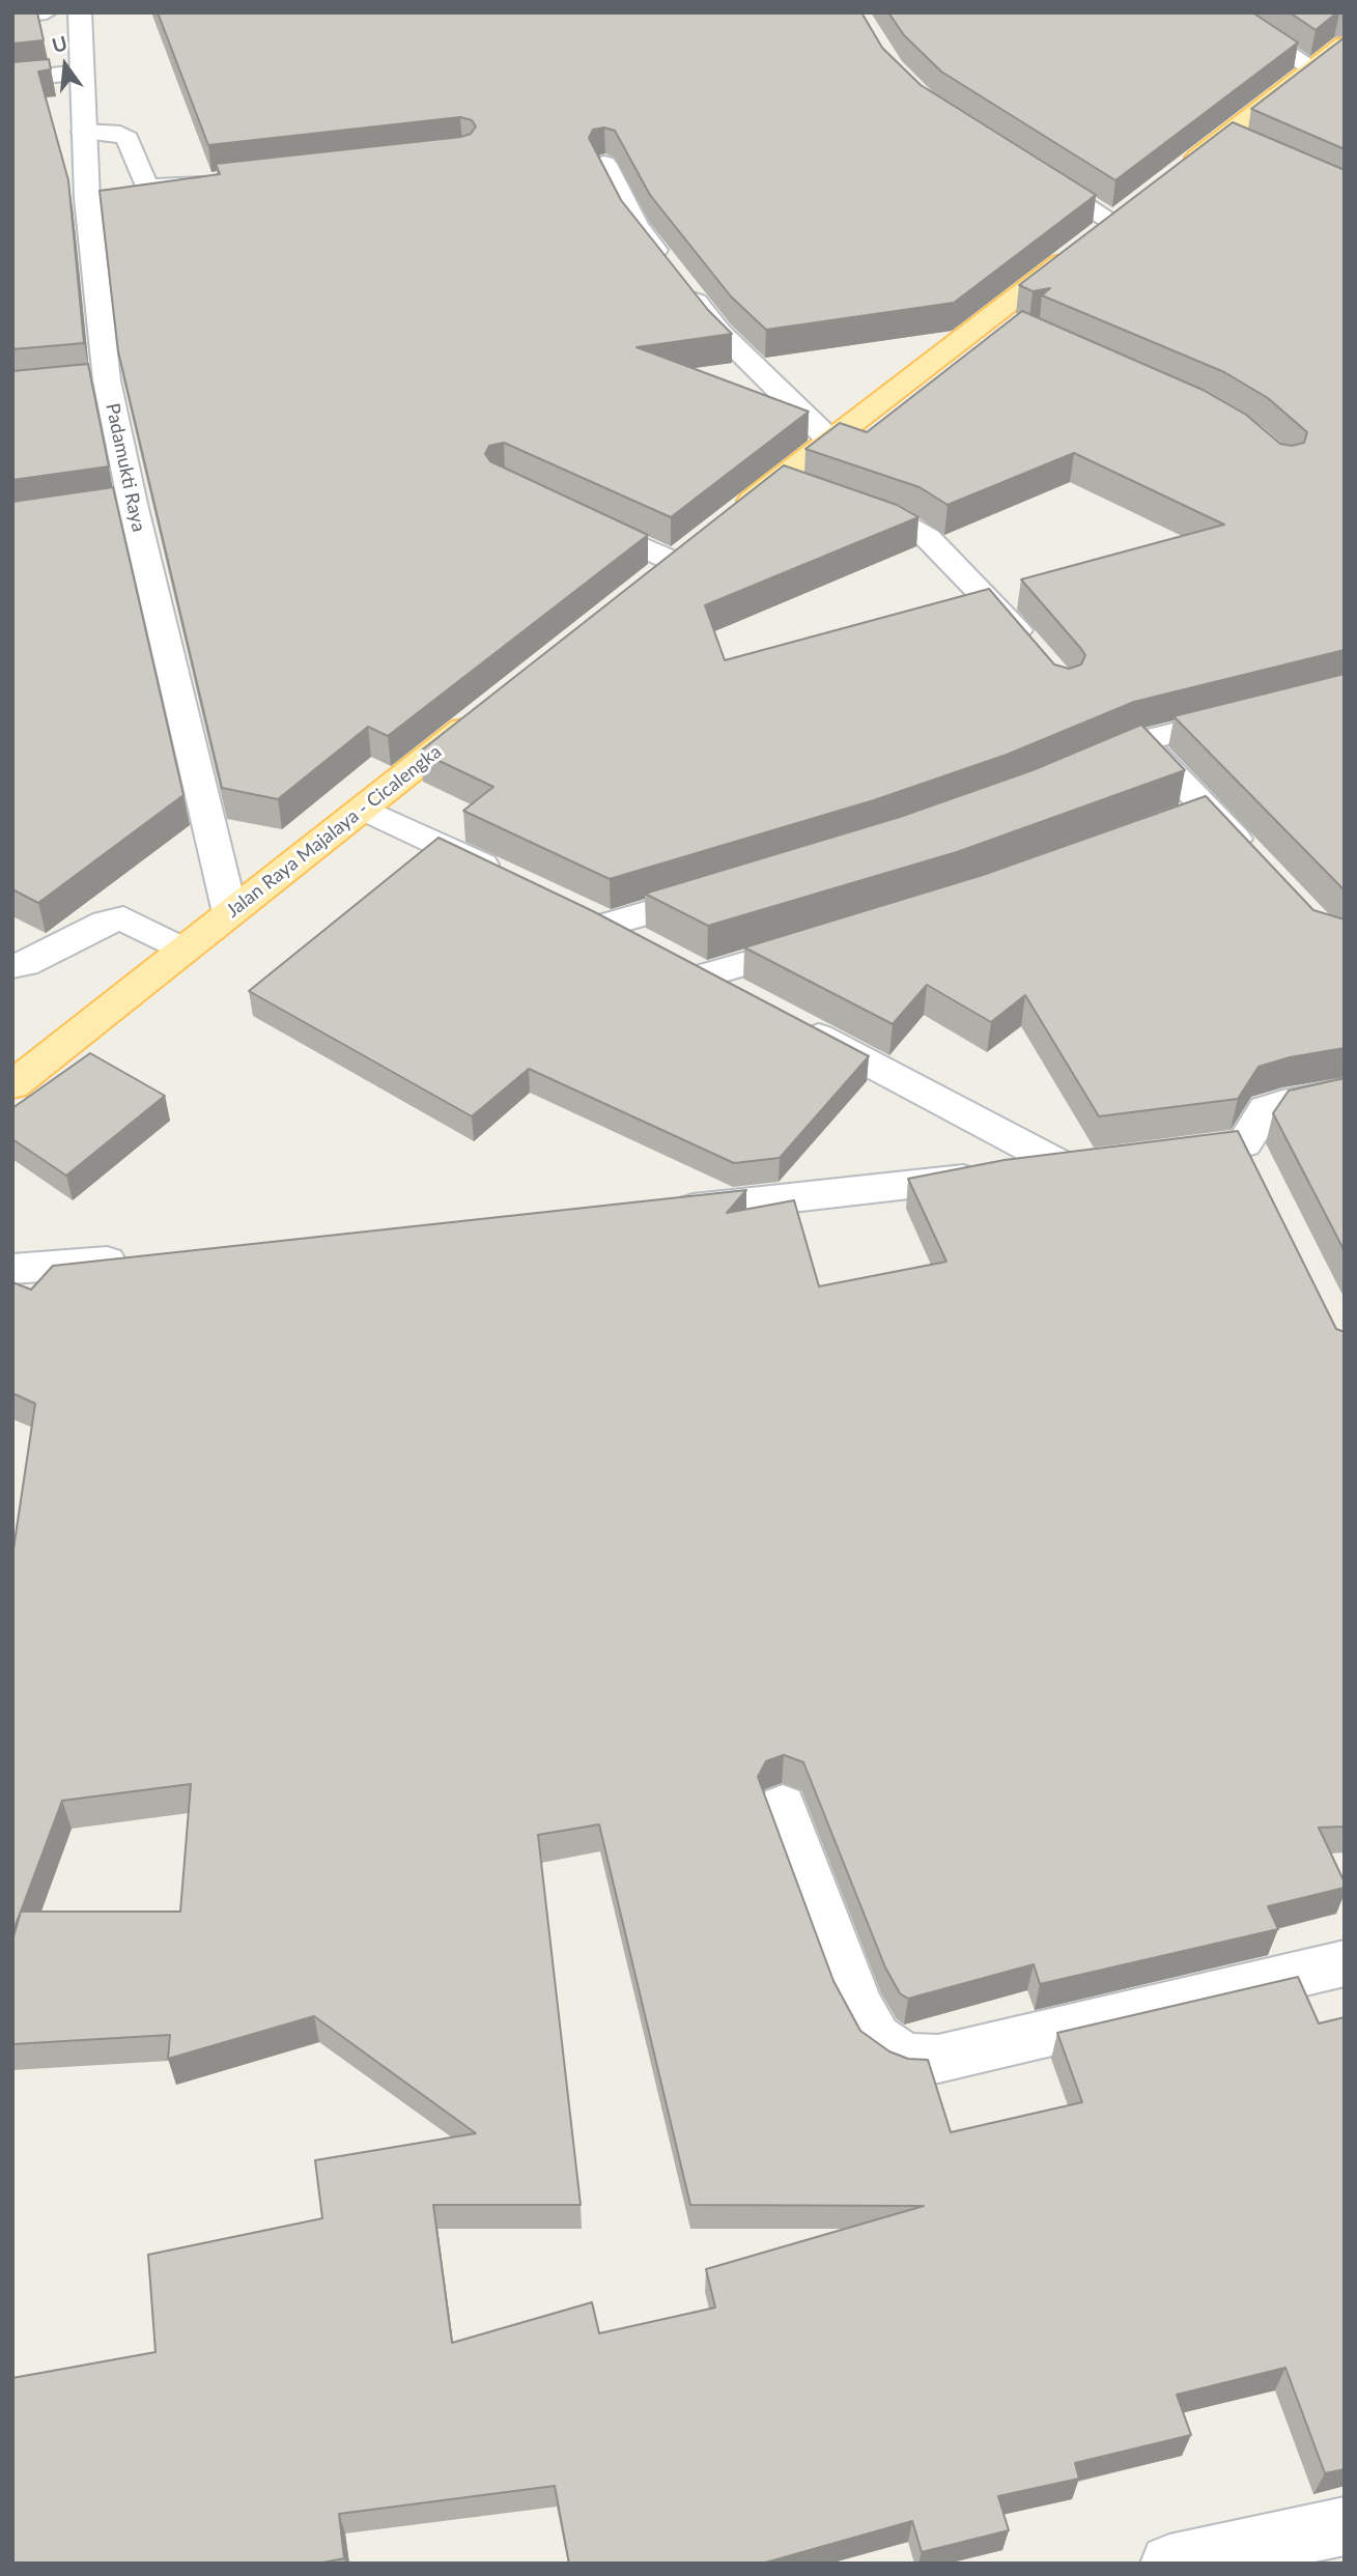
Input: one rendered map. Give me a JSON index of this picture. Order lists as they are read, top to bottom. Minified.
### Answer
{"streets":{"main road":["Jalan Raya Majalaya - Cicalengka"],"street":["Padamukti Raya"]},"crossings":[["Padamukti Raya","Jalan Raya Majalaya - Cicalengka"]],"north":"top"}
